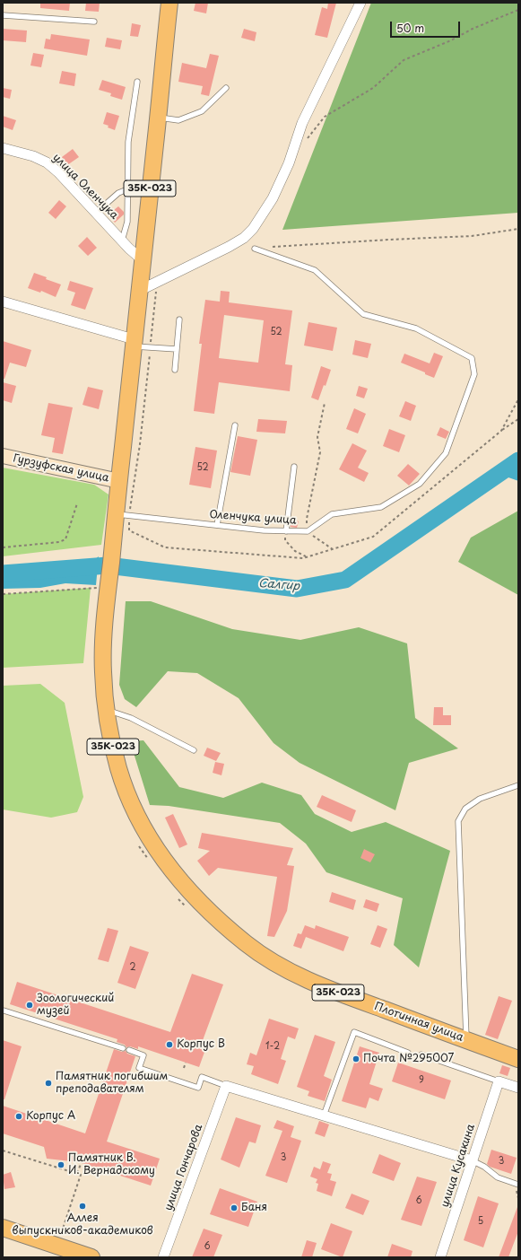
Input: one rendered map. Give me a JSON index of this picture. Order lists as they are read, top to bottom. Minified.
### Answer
{"streets":{"main road":["35К-023","Гурзуфская улица","Плотинная улица"],"street":["улица Оленчука","улица Кусакина","улица Гончарова"],"lane":["Оленчука улица"]},"crossings":[["улица Оленчука","35К-023"],["35К-023","Гурзуфская улица"],["35К-023","Оленчука улица"],["35К-023","Плотинная улица"]],"water":["Салгир"],"places":["Зоологический музей","Корпус В","Почта №295007","Памятник погибшим преподавателям","Корпус А","Памятник В. И. Вернадскому","Аллея выпускников-академиков","Баня"],"house_numbers":["52","52","2","1-2","9","3","3","6","5","6"],"scale_bar":"50 m"}
